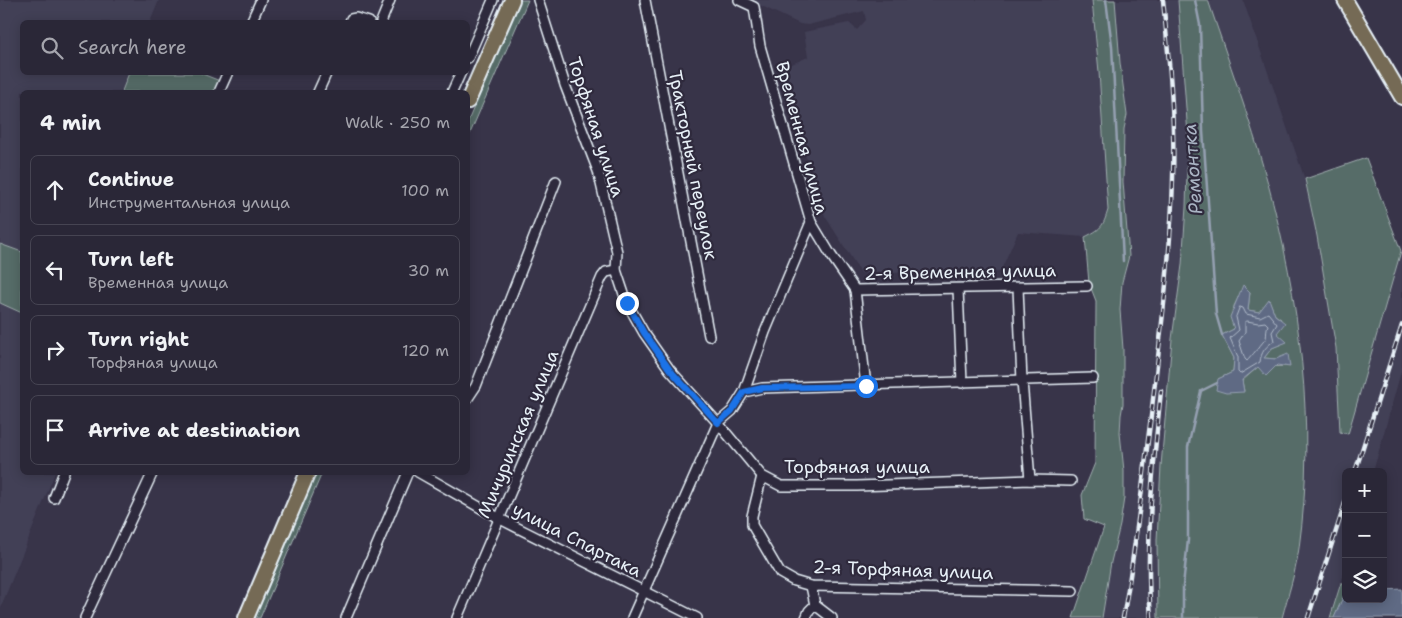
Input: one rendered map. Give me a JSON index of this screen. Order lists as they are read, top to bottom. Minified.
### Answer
{"streets":{"street":["Торфяная улица","Временная улица","Тракторный переулок","2-я Временная улица","Мичуринская улица","улица Спартака","2-я Торфяная улица"]},"crossings":[["Торфяная улица","Временная улица"],["Торфяная улица","Мичуринская улица"],["Торфяная улица","2-я Торфяная улица"],["Временная улица","2-я Временная улица"],["Мичуринская улица","улица Спартака"]],"water":["Ремонтка"],"page":{"search":"Search here","heading":["4 min","Walk · 250 m"],"list":[["Continue","Инструментальная улица","100 m"],["Turn left","Временная улица","30 m"],["Turn right","Торфяная улица","120 m"],"Arrive at destination"],"map_buttons":["+","−"]}}
